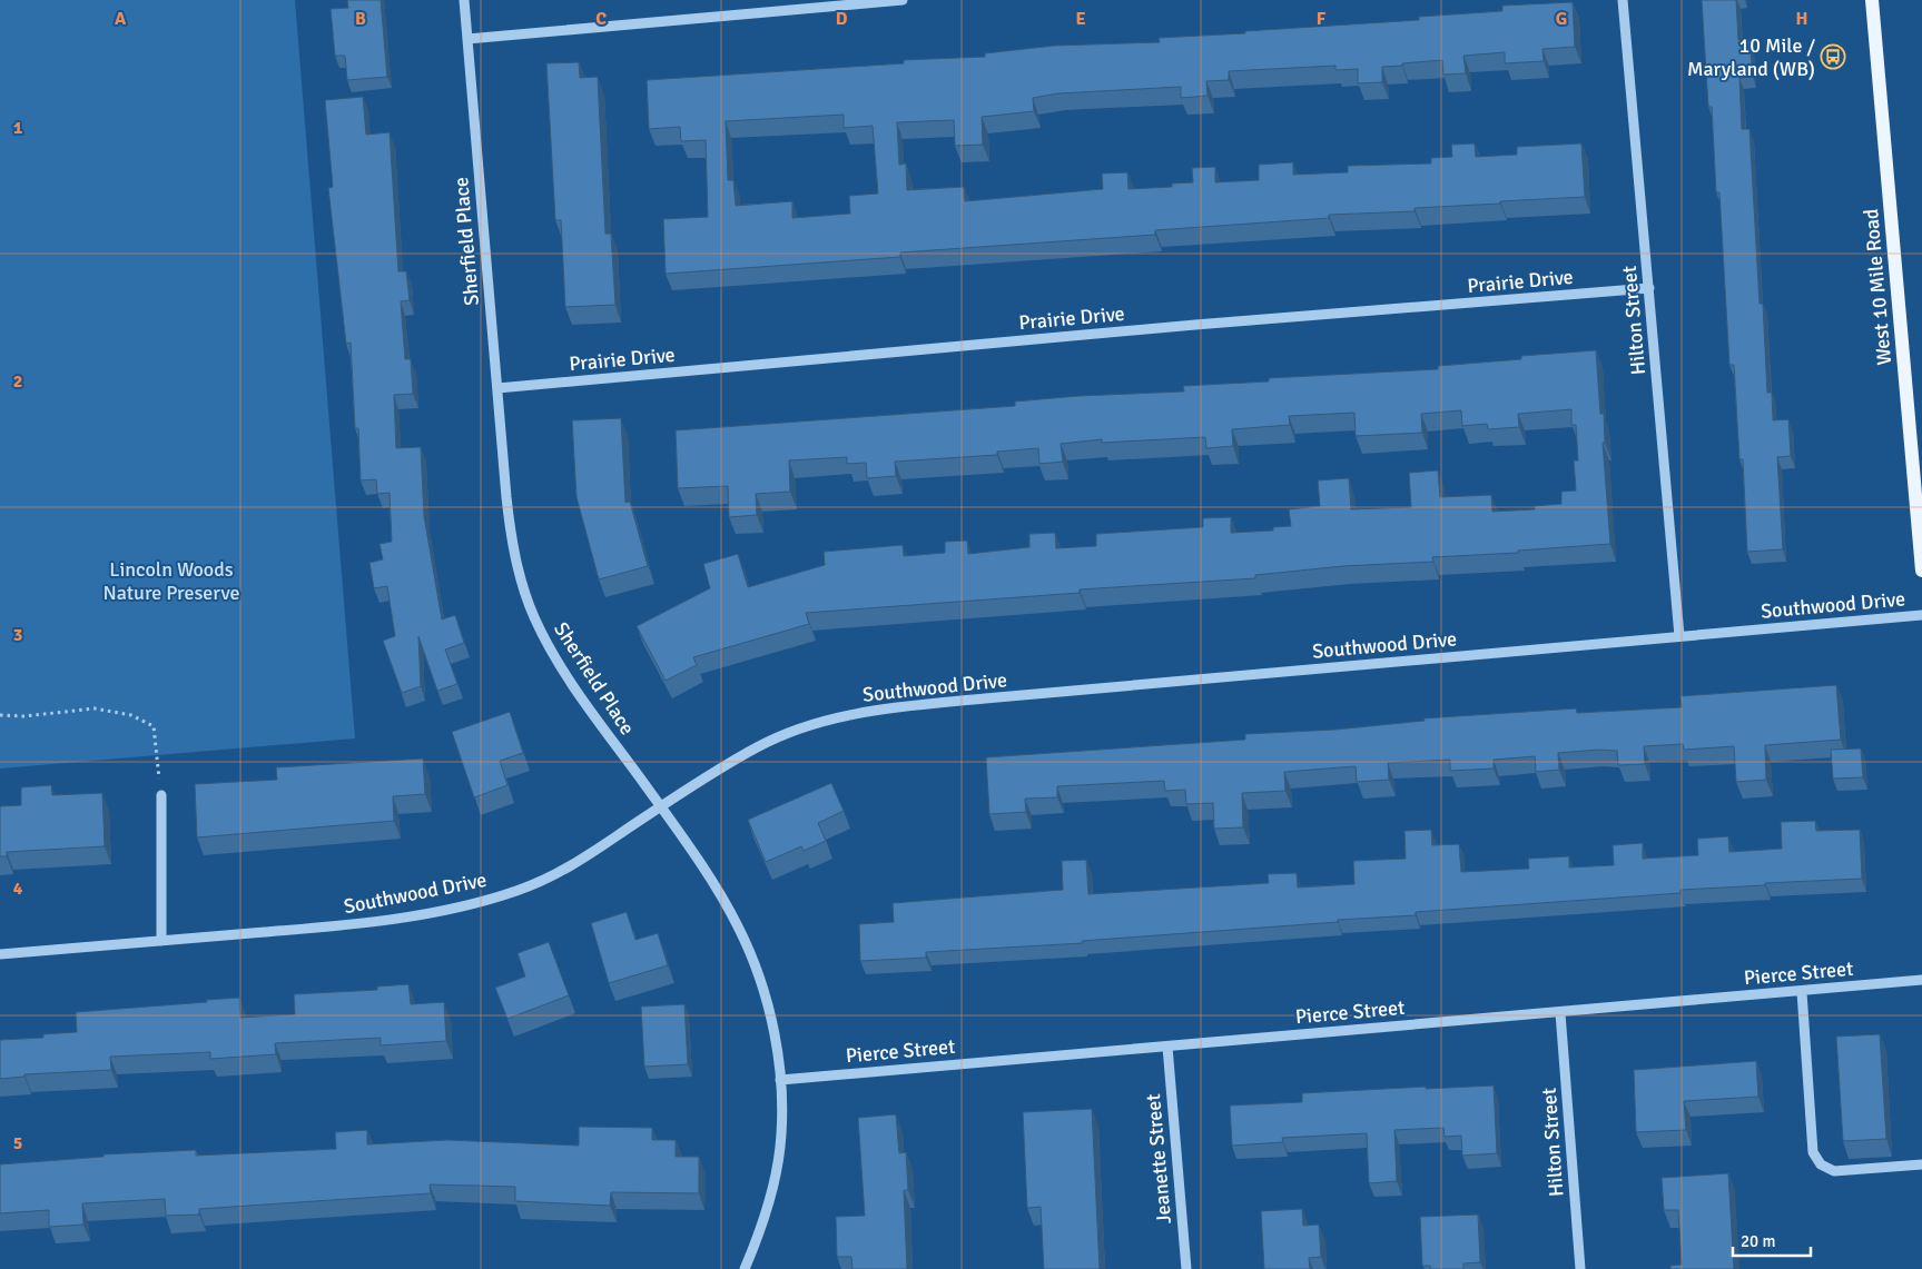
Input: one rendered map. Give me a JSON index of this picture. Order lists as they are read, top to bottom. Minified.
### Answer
{"streets":{"main road":["West 10 Mile Road"],"street":["Sherfield Place","Prairie Drive","Hilton Street","Southwood Drive","Pierce Street","Jeanette Street"]},"crossings":[["Sherfield Place","Prairie Drive"],["Sherfield Place","Southwood Drive"],["Sherfield Place","Pierce Street"],["Prairie Drive","Hilton Street"],["Hilton Street","Southwood Drive"],["Hilton Street","Pierce Street"],["Pierce Street","Jeanette Street"]],"parks":["Lincoln Woods Nature Preserve"],"places":{"bus stop":["10 Mile / Maryland (WB)"]},"scale_bar":"20 m","grid":{"columns":["A","B","C","D","E","F","G","H"],"rows":["1","2","3","4","5"]}}
